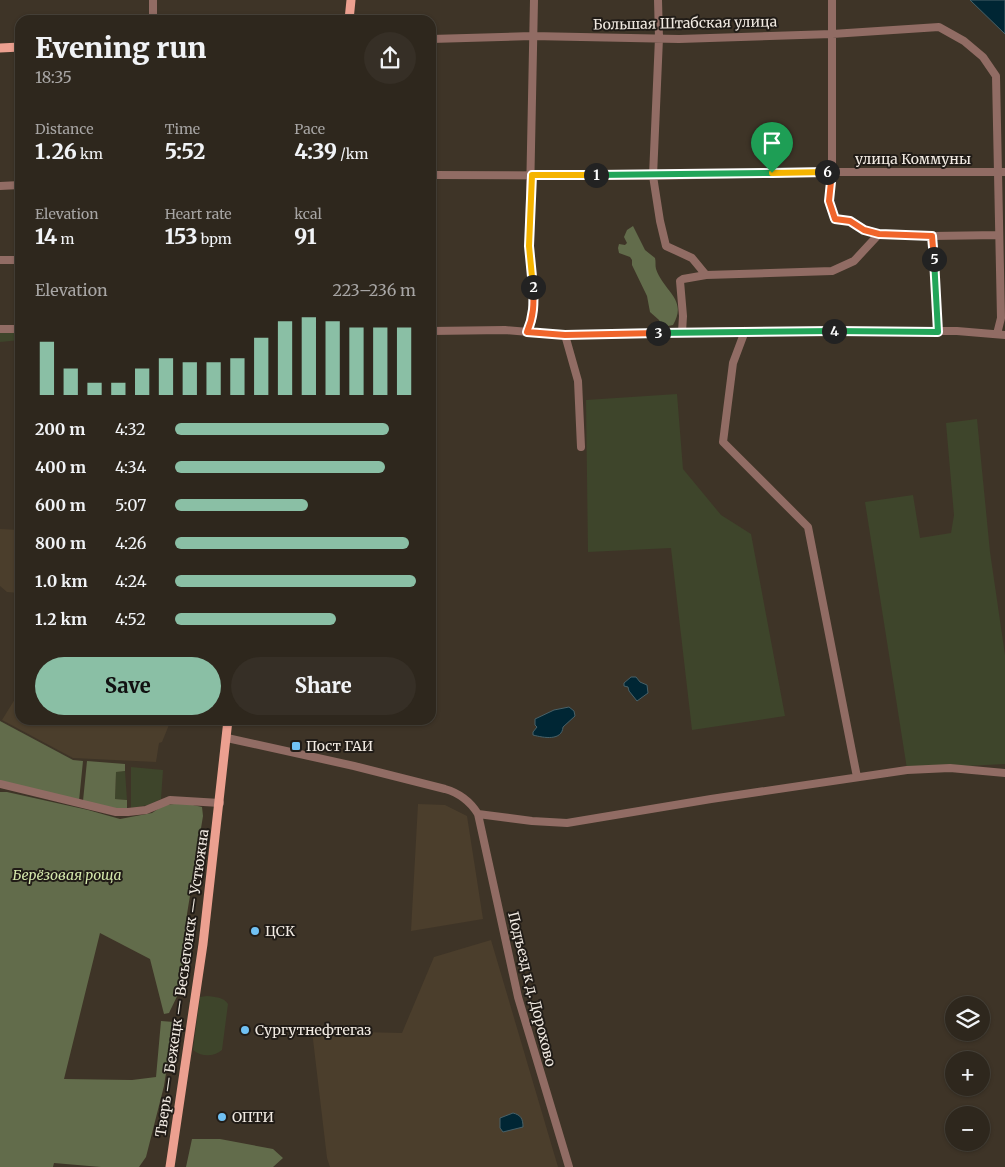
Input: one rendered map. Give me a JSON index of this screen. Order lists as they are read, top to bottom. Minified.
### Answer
{"streets":{"main road":["Тверь — Бежецк — Весьегонск — Устюжна"],"street":["Большая Штабская улица","улица Коммуны","Подъезд к д. Дорохово"]},"crossings":[["Большая Штабская улица","улица Коммуны"]],"parks":["Берёзовая роща"],"places":{"transit":["Пост ГАИ"],"other":["ЦСК","Сургутнефтегаз","ОПТИ"]},"page":{"heading":["Evening run","18:35"],"stats":[["Distance","1.26 km"],["Time","5:52"],["Pace","4:39 /km"],["Elevation","14 m"],["Heart rate","153 bpm"],["kcal","91"]],"pins":["6","1","5","2","4","3"],"chart":["Elevation","223–236 m"],"list":[{"name":"200 m","note":"4:32"},{"name":"400 m","note":"4:34"},{"name":"600 m","note":"5:07"},{"name":"800 m","note":"4:26"},{"name":"1.0 km","note":"4:24"},{"name":"1.2 km","note":"4:52"}],"buttons":["Save","Share"],"map_buttons":["+","−"]}}
